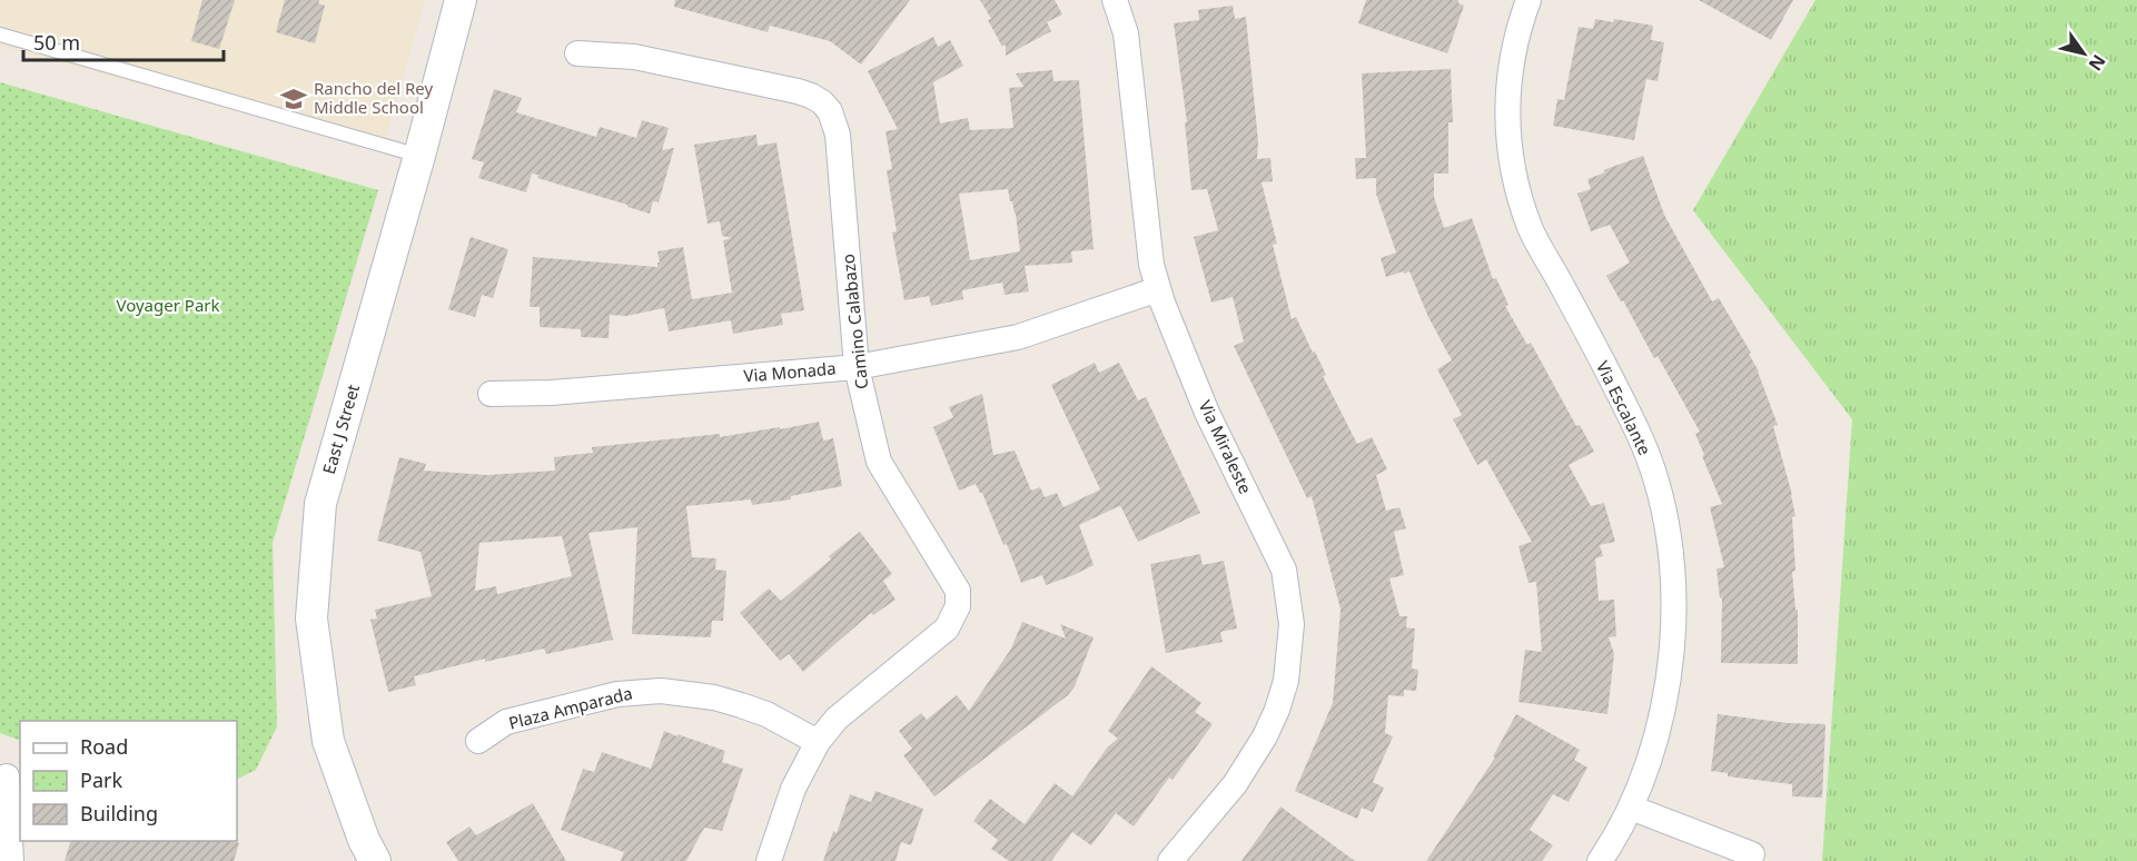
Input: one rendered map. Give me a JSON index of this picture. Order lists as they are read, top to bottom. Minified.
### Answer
{"streets":{"street":["Camino Calabazo","Via Monada","Via Escalante","East J Street","Via Miraleste","Plaza Amparada"]},"crossings":[["Camino Calabazo","Via Monada"],["Camino Calabazo","Plaza Amparada"],["Via Monada","Via Miraleste"]],"parks":["Voyager Park"],"places":{"school or university":["Rancho del Rey Middle School"]},"legend":["Road","Park","Building"],"scale_bar":"50 m","north":"bottom right"}
